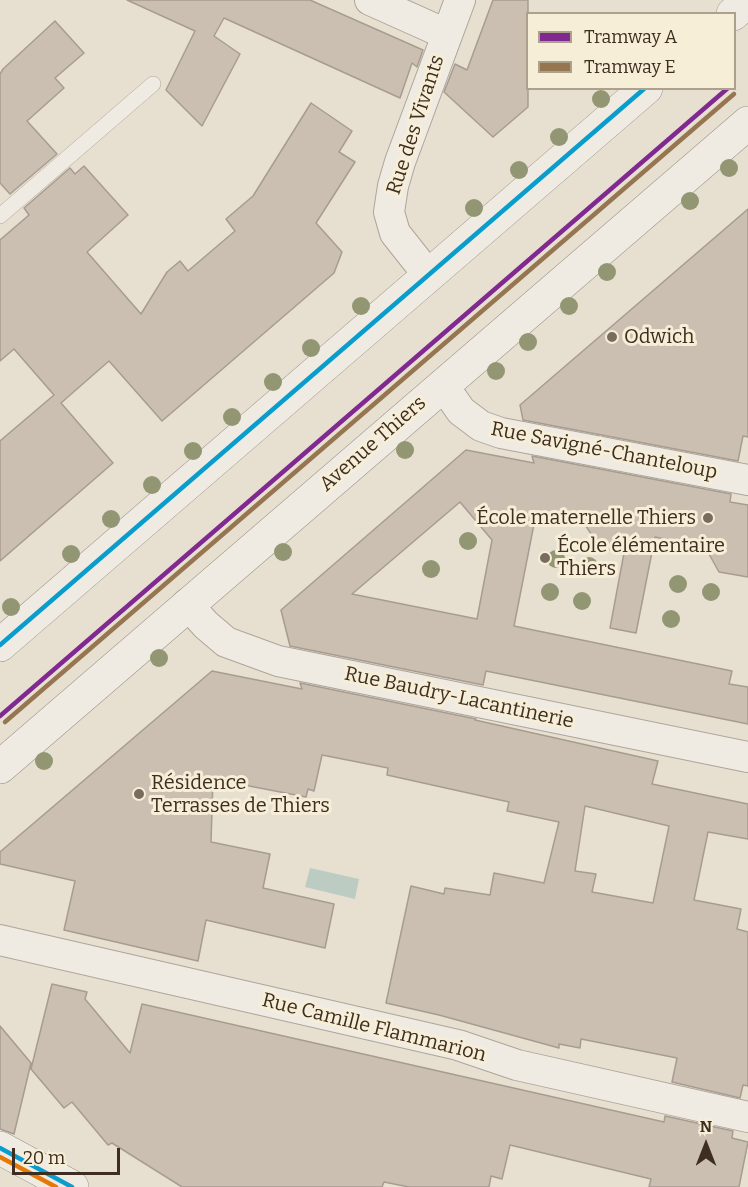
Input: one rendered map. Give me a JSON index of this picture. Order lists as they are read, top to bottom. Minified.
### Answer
{"streets":{"main road":["Avenue Thiers"],"street":["Rue des Vivants","Rue Savigné-Chanteloup","Rue Baudry-Lacantinerie","Rue Camille Flammarion"]},"crossings":[["Avenue Thiers","Rue Savigné-Chanteloup"],["Avenue Thiers","Rue Baudry-Lacantinerie"]],"places":["Odwich","École maternelle Thiers","École élémentaire Thiers","Résidence Terrasses de Thiers"],"lines":["tram line A","tram line E"],"legend":["Tramway A","Tramway E"],"scale_bar":"20 m","north":"top"}
